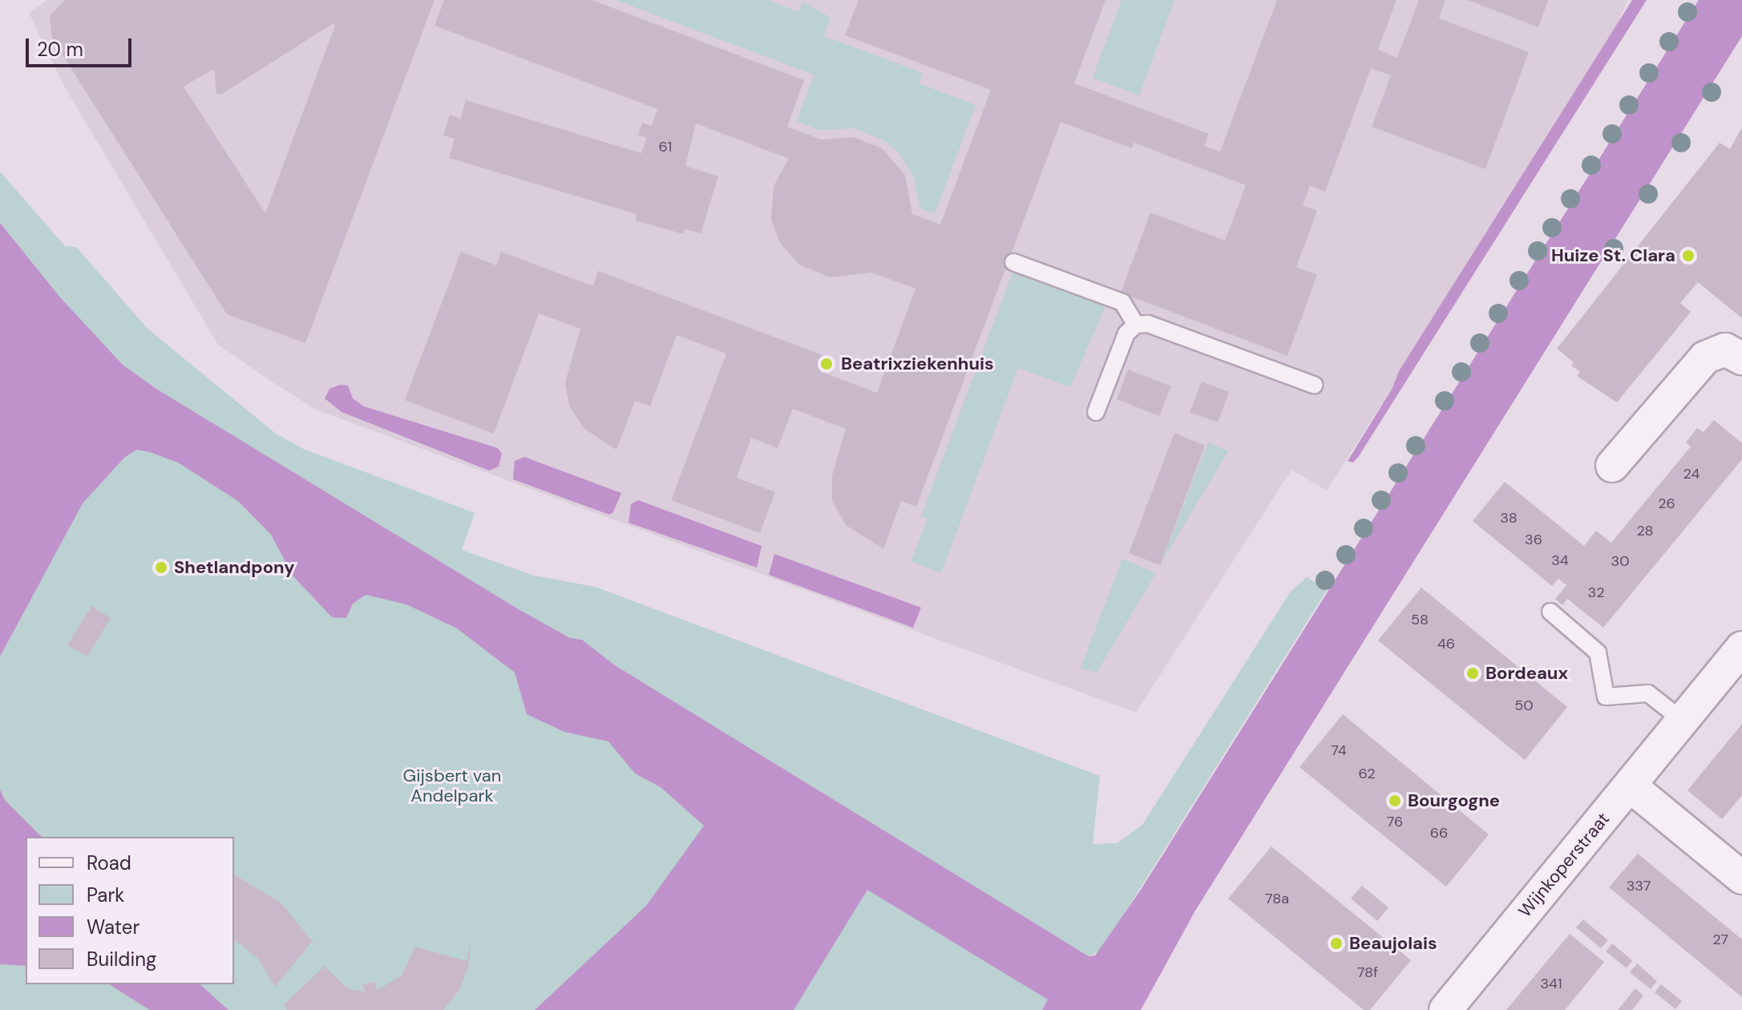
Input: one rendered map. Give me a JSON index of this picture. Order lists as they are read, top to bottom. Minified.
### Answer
{"streets":{"street":["Wijnkoperstraat"]},"parks":["Gijsbert van Andelpark"],"places":["Huize St. Clara","Beatrixziekenhuis","Shetlandpony","Bordeaux","Bourgogne","Beaujolais"],"house_numbers":["61","24","26","38","28","36","34","30","32","58","46","50","74","62","76","66","337","78a","27","78f","341"],"legend":["Road","Park","Water","Building"],"scale_bar":"20 m"}
